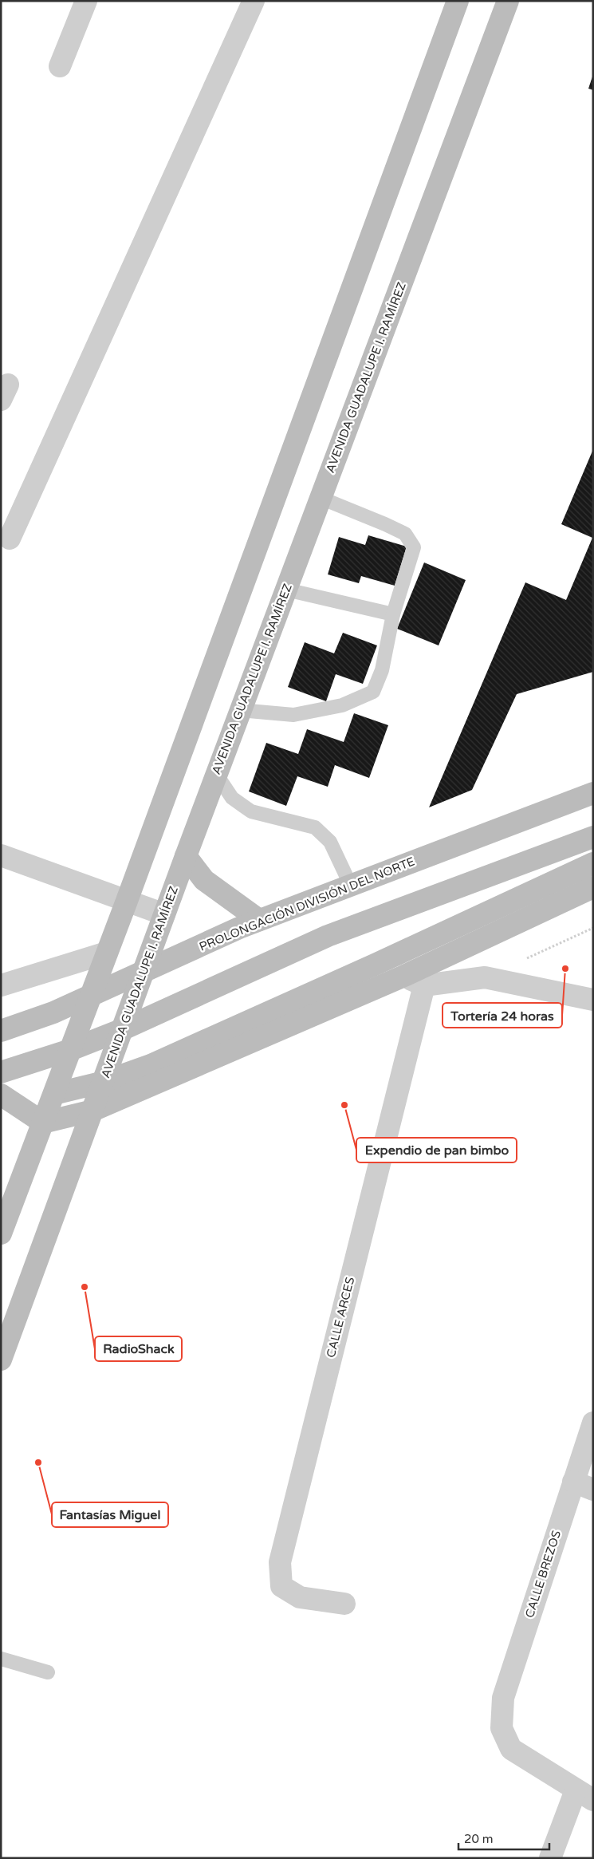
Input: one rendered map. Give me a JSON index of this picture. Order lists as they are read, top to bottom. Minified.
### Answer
{"streets":{"main road":["AVENIDA GUADALUPE I. RAMÍREZ","PROLONGACIÓN DIVISIÓN DEL NORTE"],"street":["CALLE ARCES","CALLE BREZOS"]},"crossings":[["AVENIDA GUADALUPE I. RAMÍREZ","PROLONGACIÓN DIVISIÓN DEL NORTE"]],"places":["Tortería 24 horas","Expendio de pan bimbo","RadioShack","Fantasías Miguel"],"scale_bar":"20 m"}
